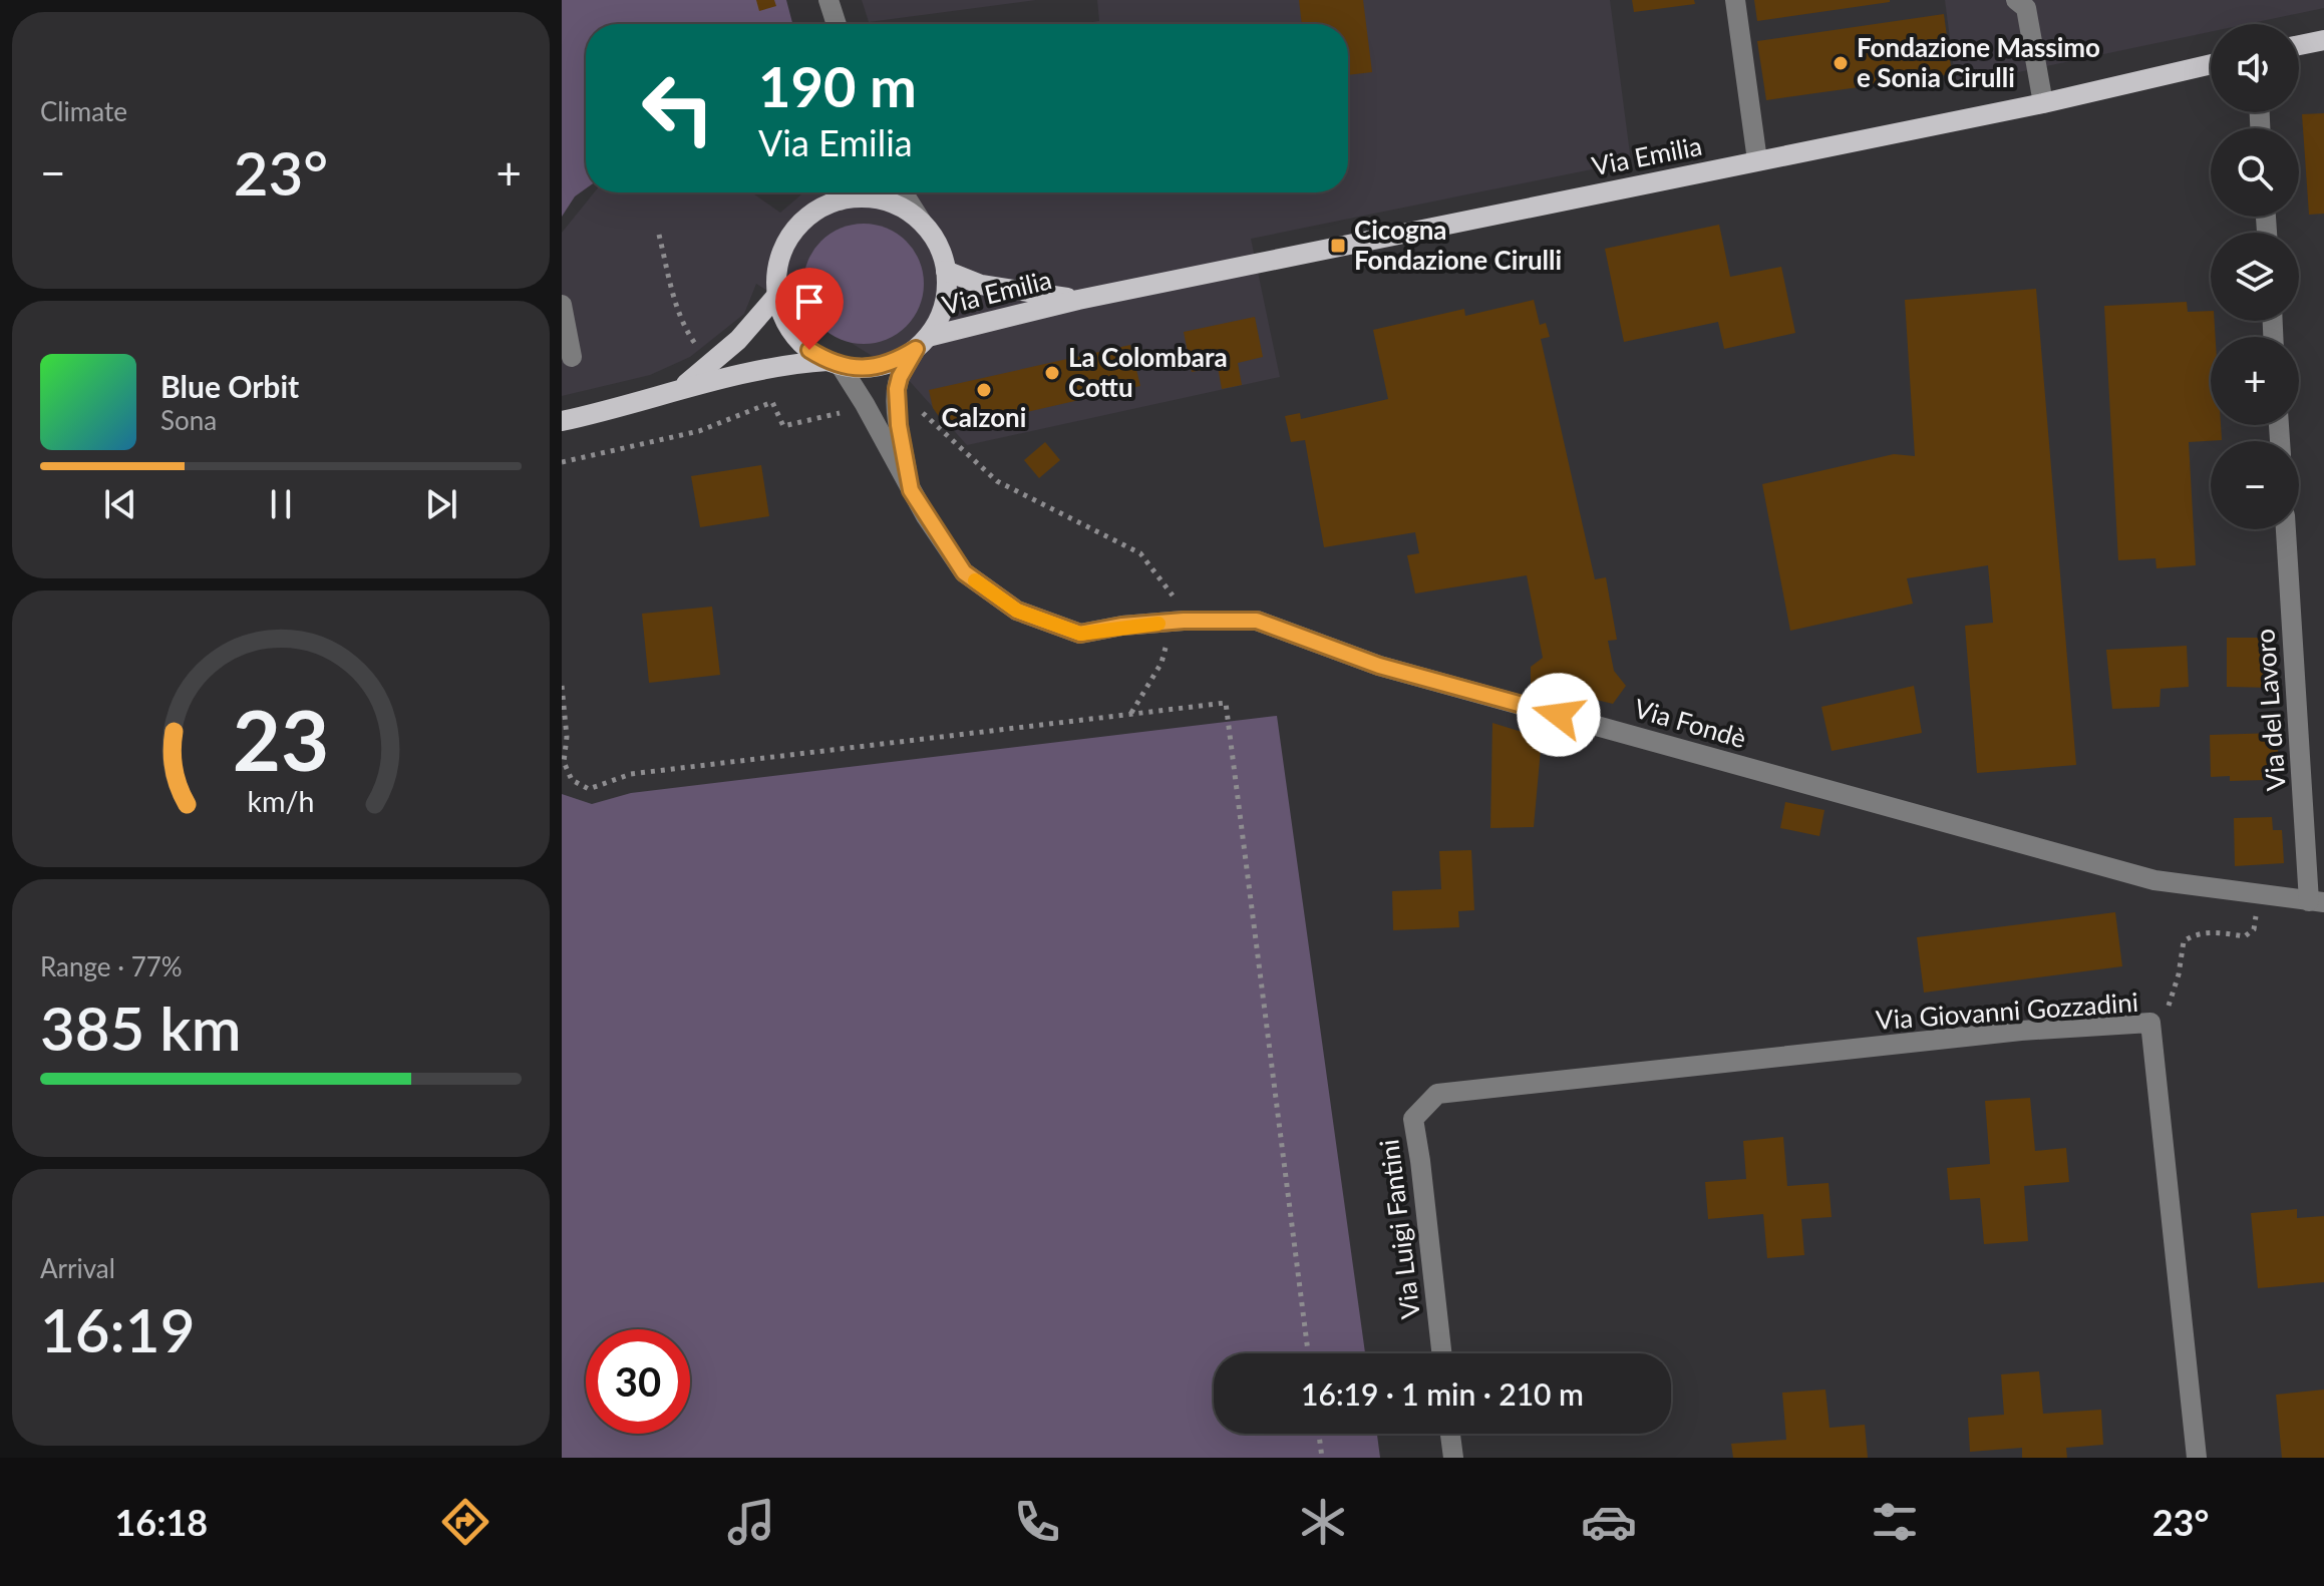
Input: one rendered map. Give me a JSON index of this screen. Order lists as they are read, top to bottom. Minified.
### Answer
{"streets":{"main road":["Via Emilia"],"street":["Via del Lavoro","Via Fondè","Via Giovanni Gozzadini","Via Luigi Fantini"]},"crossings":[["Via Emilia","Via Fondè"],["Via del Lavoro","Via Fondè"],["Via Giovanni Gozzadini","Via Luigi Fantini"]],"places":{"other":["Fondazione Massimo e Sonia Cirulli","La Colombara Cottu","Calzoni"],"transit":["Cicogna Fondazione Cirulli"]},"page":{"tile":["Climate",["Range · 77%","385 km"],["Arrival","16:19"]],"map_buttons":["+","−"],"turn":["190 m","Via Emilia"],"heat":["−","23°","+"],"song":["Blue Orbit","Sona"],"limit":"30","trip":"16:19 · 1 min · 210 m","tabs":["16:18","23°"],"gauge":["23","km/h"]}}
